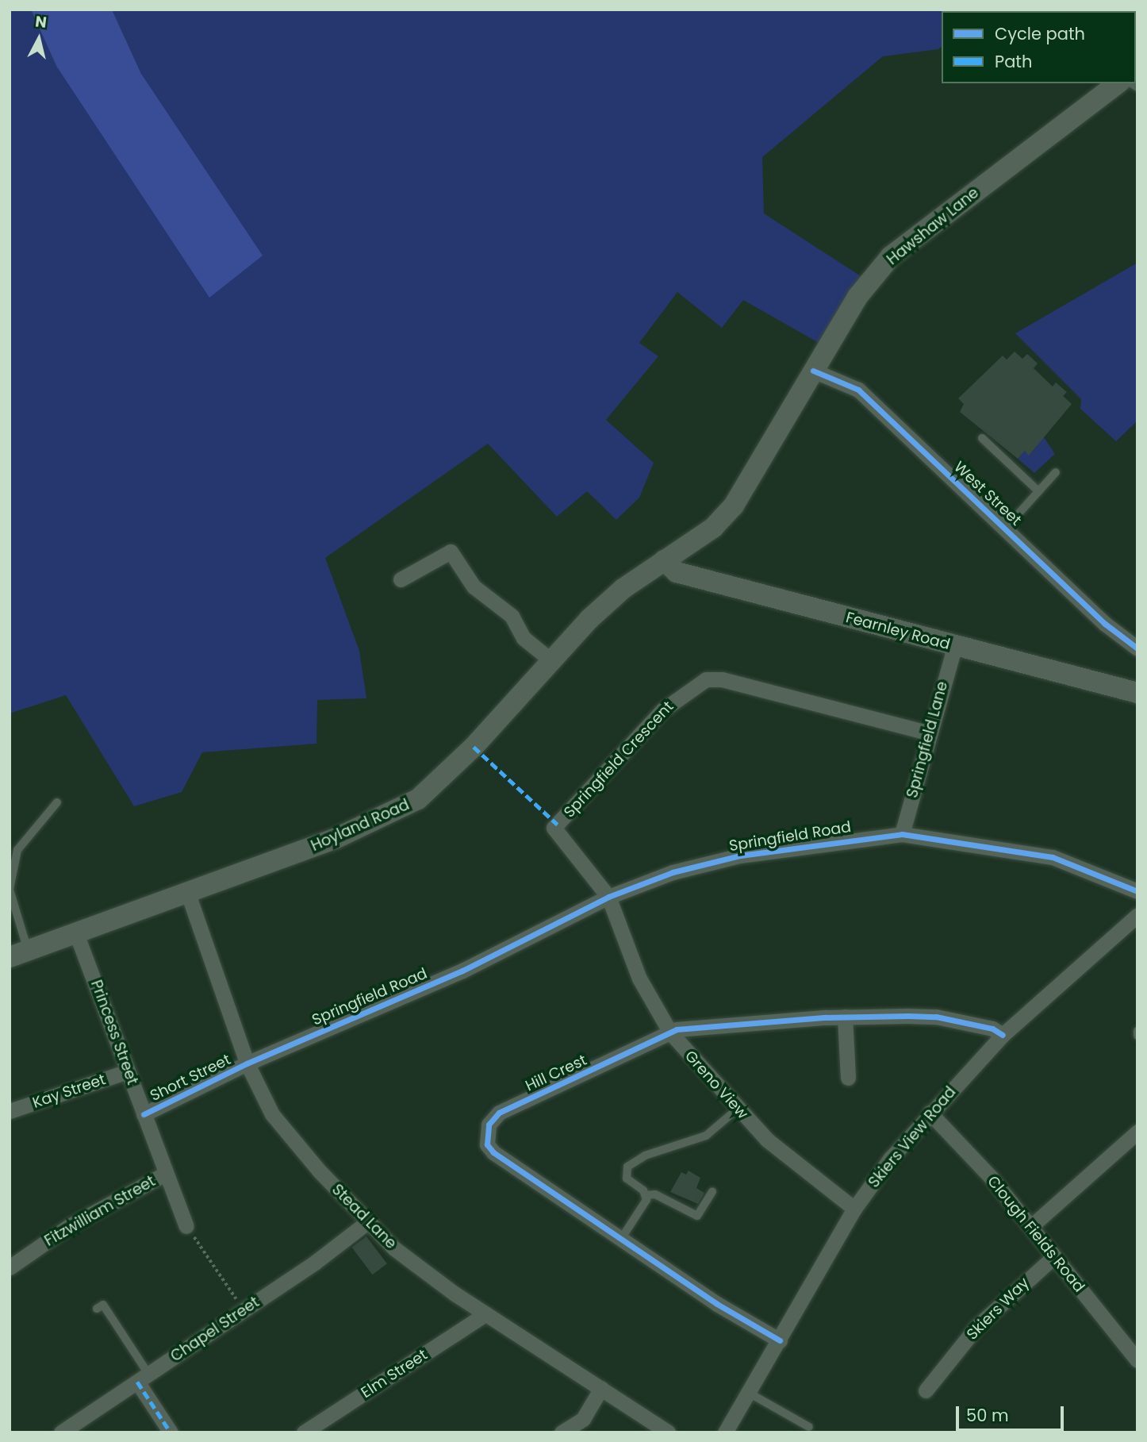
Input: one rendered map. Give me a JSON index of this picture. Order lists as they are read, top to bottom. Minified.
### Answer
{"streets":{"main road":["Hawshaw Lane","Fearnley Road","Hoyland Road"],"street":["West Street","Springfield Lane","Springfield Crescent","Springfield Road","Princess Street","Hill Crest","Short Street","Greno View","Kay Street","Skiers View Road","Fitzwilliam Street","Stead Lane","Clough Fields Road","Skiers Way","Chapel Street","Elm Street"]},"crossings":[["Hawshaw Lane","West Street"],["Hawshaw Lane","Fearnley Road"],["Hawshaw Lane","Hoyland Road"],["Fearnley Road","Springfield Lane"],["Fearnley Road","Hoyland Road"],["Springfield Lane","Springfield Crescent"],["Springfield Lane","Springfield Road"],["Springfield Crescent","Springfield Road"],["Springfield Crescent","Greno View"],["Hoyland Road","Princess Street"],["Hoyland Road","Stead Lane"],["Springfield Road","Short Street"],["Springfield Road","Greno View"],["Springfield Road","Stead Lane"],["Princess Street","Short Street"],["Princess Street","Kay Street"],["Princess Street","Fitzwilliam Street"],["Hill Crest","Greno View"],["Hill Crest","Skiers View Road"],["Short Street","Stead Lane"],["Greno View","Skiers View Road"],["Skiers View Road","Clough Fields Road"],["Stead Lane","Chapel Street"],["Stead Lane","Elm Street"],["Clough Fields Road","Skiers Way"]],"legend":["Cycle path","Path"],"scale_bar":"50 m","north":"top"}
